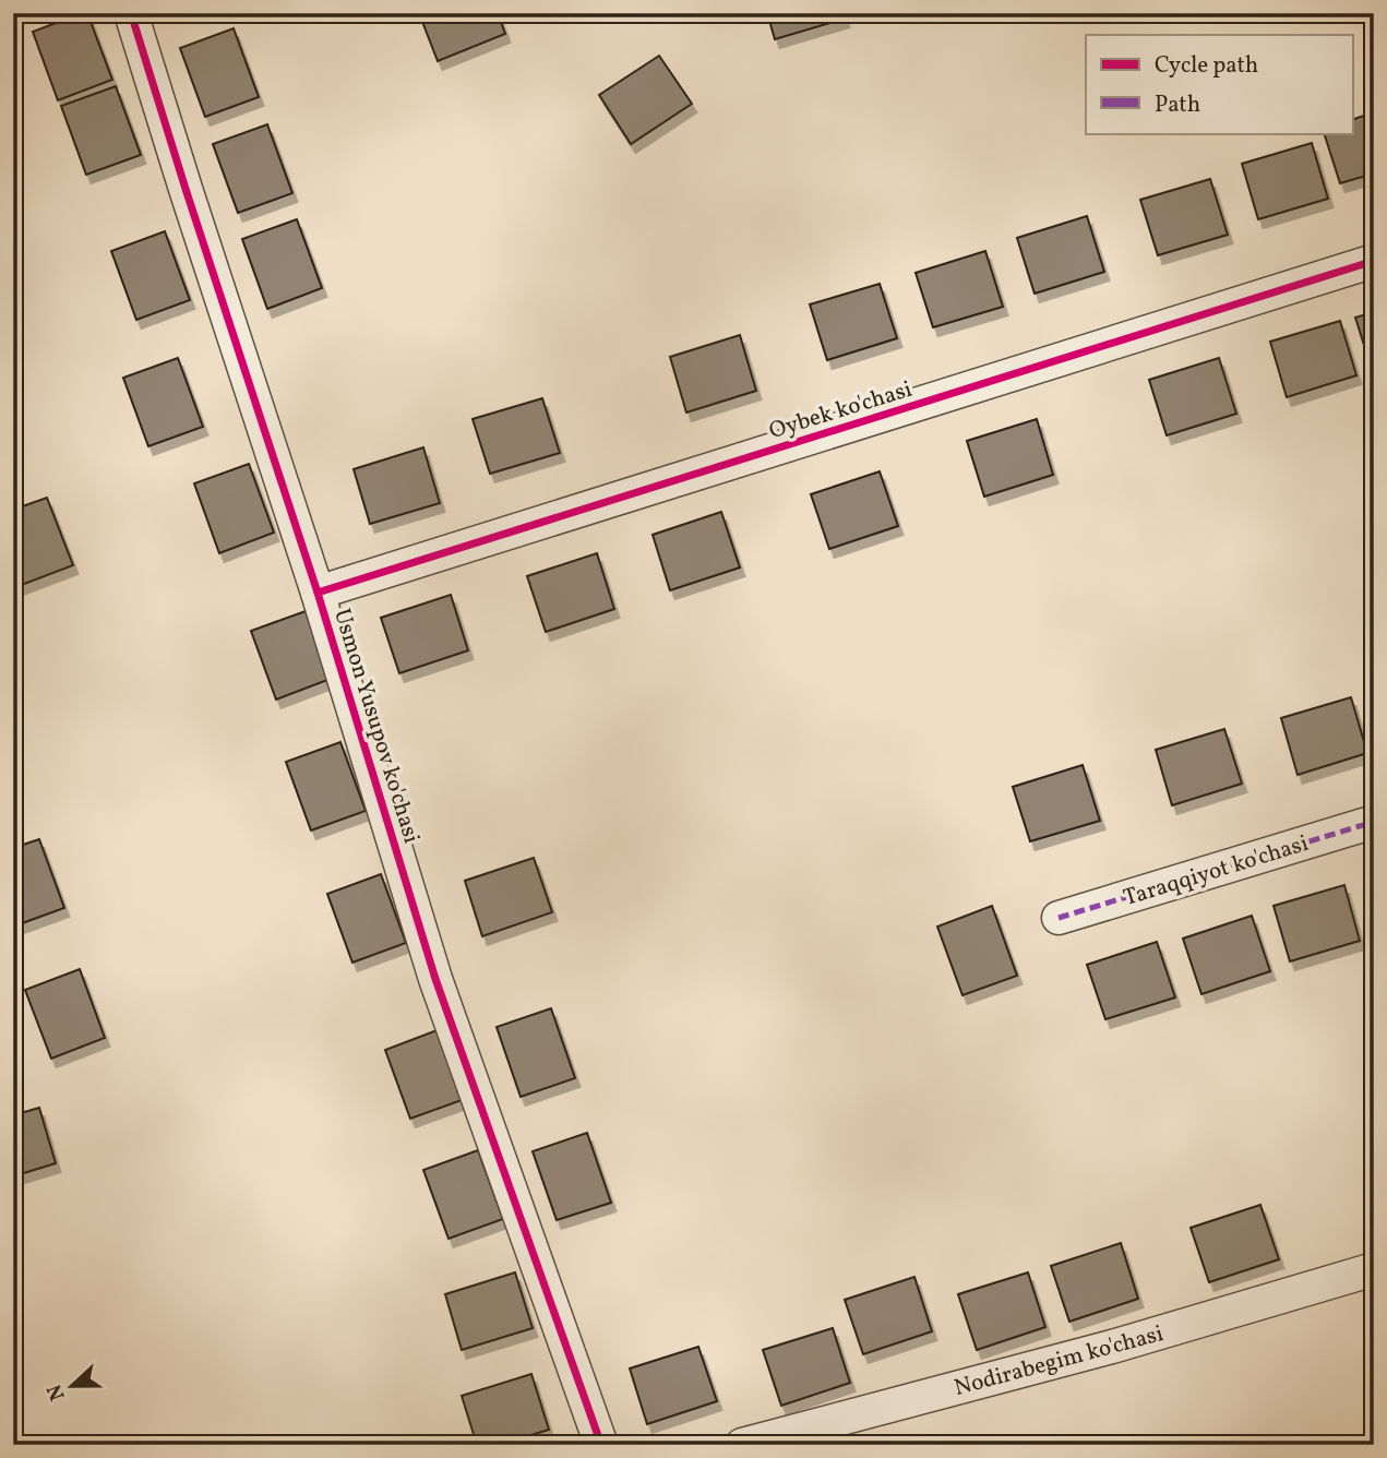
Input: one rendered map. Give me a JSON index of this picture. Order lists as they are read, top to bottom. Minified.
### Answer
{"streets":{"street":["Oybek ko'chasi","Usmon Yusupov ko'chasi","Taraqqiyot ko'chasi","Nodirabegim ko'chasi"]},"crossings":[["Oybek ko'chasi","Usmon Yusupov ko'chasi"]],"legend":["Cycle path","Path"],"north":"left"}
